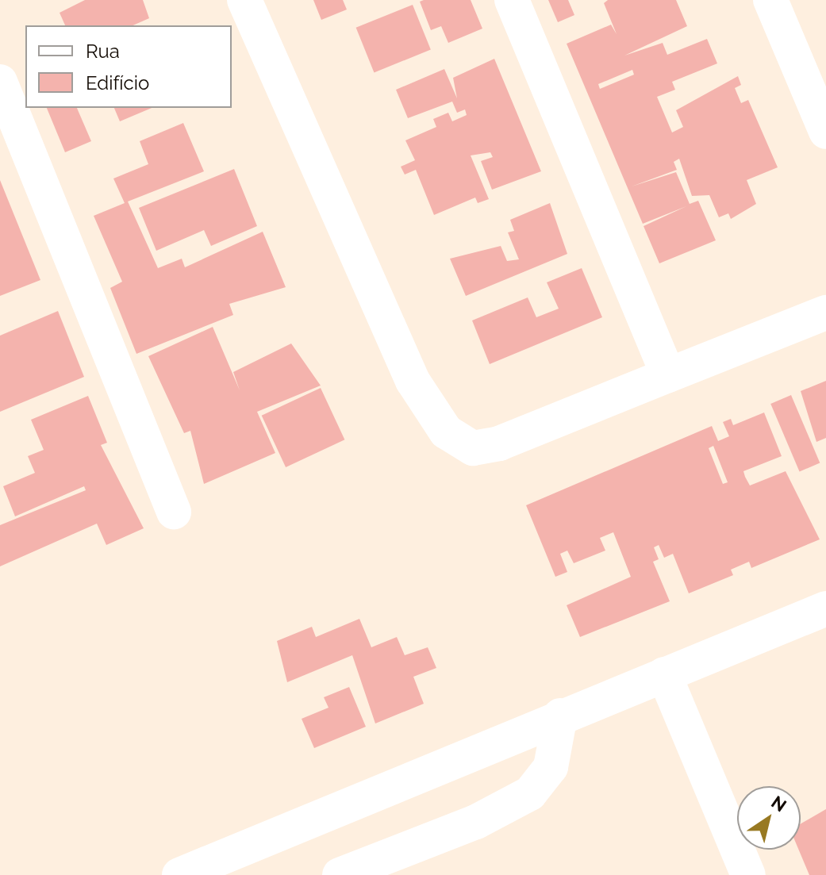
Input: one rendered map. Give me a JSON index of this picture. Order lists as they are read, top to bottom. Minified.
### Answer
{"legend":["Rua","Edifício"],"north":"top right"}
